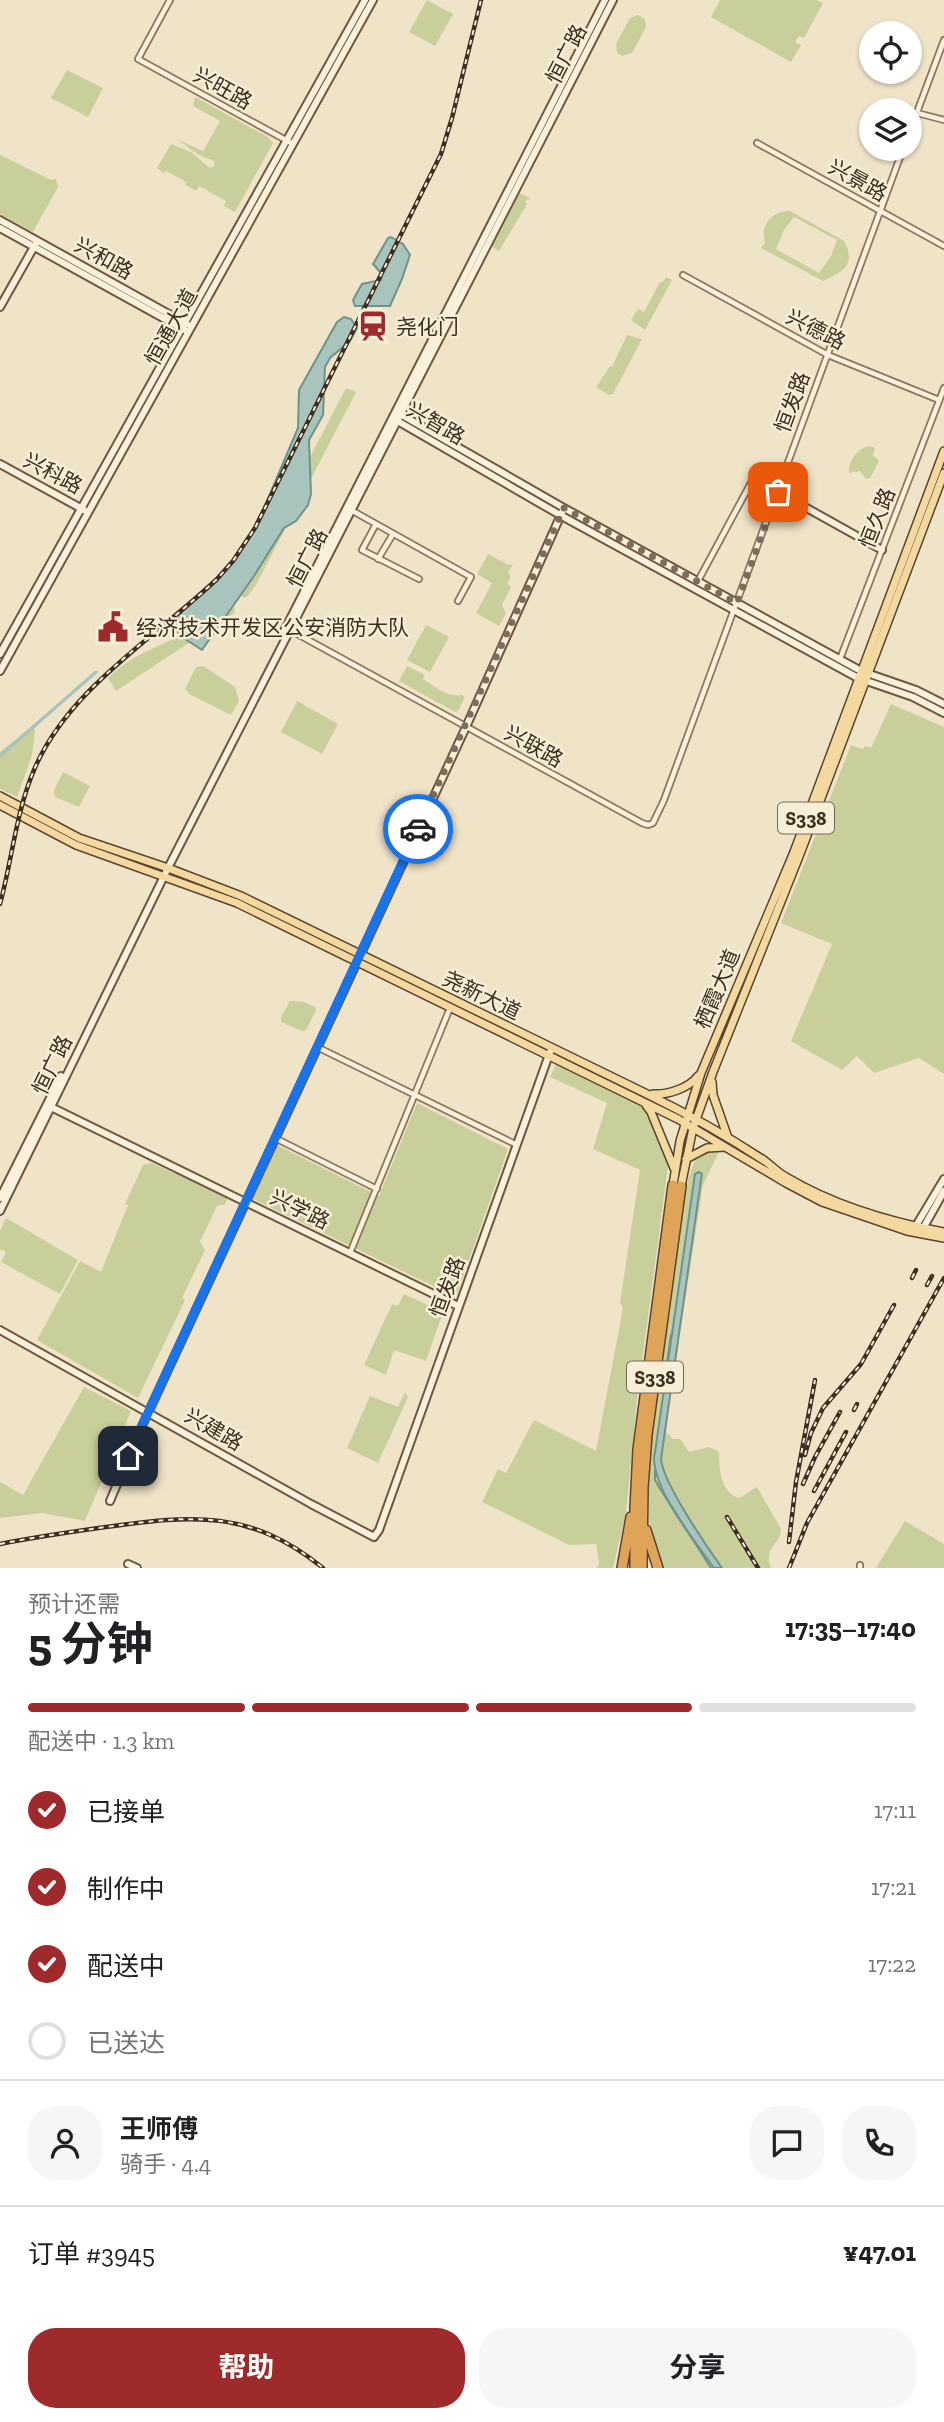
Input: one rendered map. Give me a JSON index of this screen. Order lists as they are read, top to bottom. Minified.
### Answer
{"streets":{"highway":["S338","栖霞大道"],"main road":["尧新大道"],"street":["恒广路","兴旺路","兴景路","兴和路","恒通大道","兴德路","恒发路","兴智路","兴科路","恒久路","兴联路","兴学路","兴建路"]},"crossings":[["恒广路","兴智路"],["恒广路","兴联路"],["恒广路","尧新大道"],["恒广路","兴学路"],["兴旺路","恒通大道"],["兴景路","恒发路"],["兴和路","恒通大道"],["恒通大道","兴科路"],["兴德路","恒发路"],["兴德路","恒久路"],["恒发路","兴智路"],["恒发路","兴联路"],["恒发路","尧新大道"],["恒发路","兴学路"],["恒发路","兴建路"],["兴智路","恒久路"],["兴智路","栖霞大道"],["栖霞大道","尧新大道"]],"places":{"station":["尧化门"],"public building":["经济技术开发区公安消防大队"]},"page":{"heading":["5 分钟","预计还需","17:35–17:40"],"panel":["王师傅","骑手 · 4.4","订单 #3945","¥47.01"],"bar":"配送中 · 1.3 km","list":[["已接单","17:11"],["制作中","17:21"],["配送中","17:22"],"已送达"],"buttons":["帮助","分享"]}}
